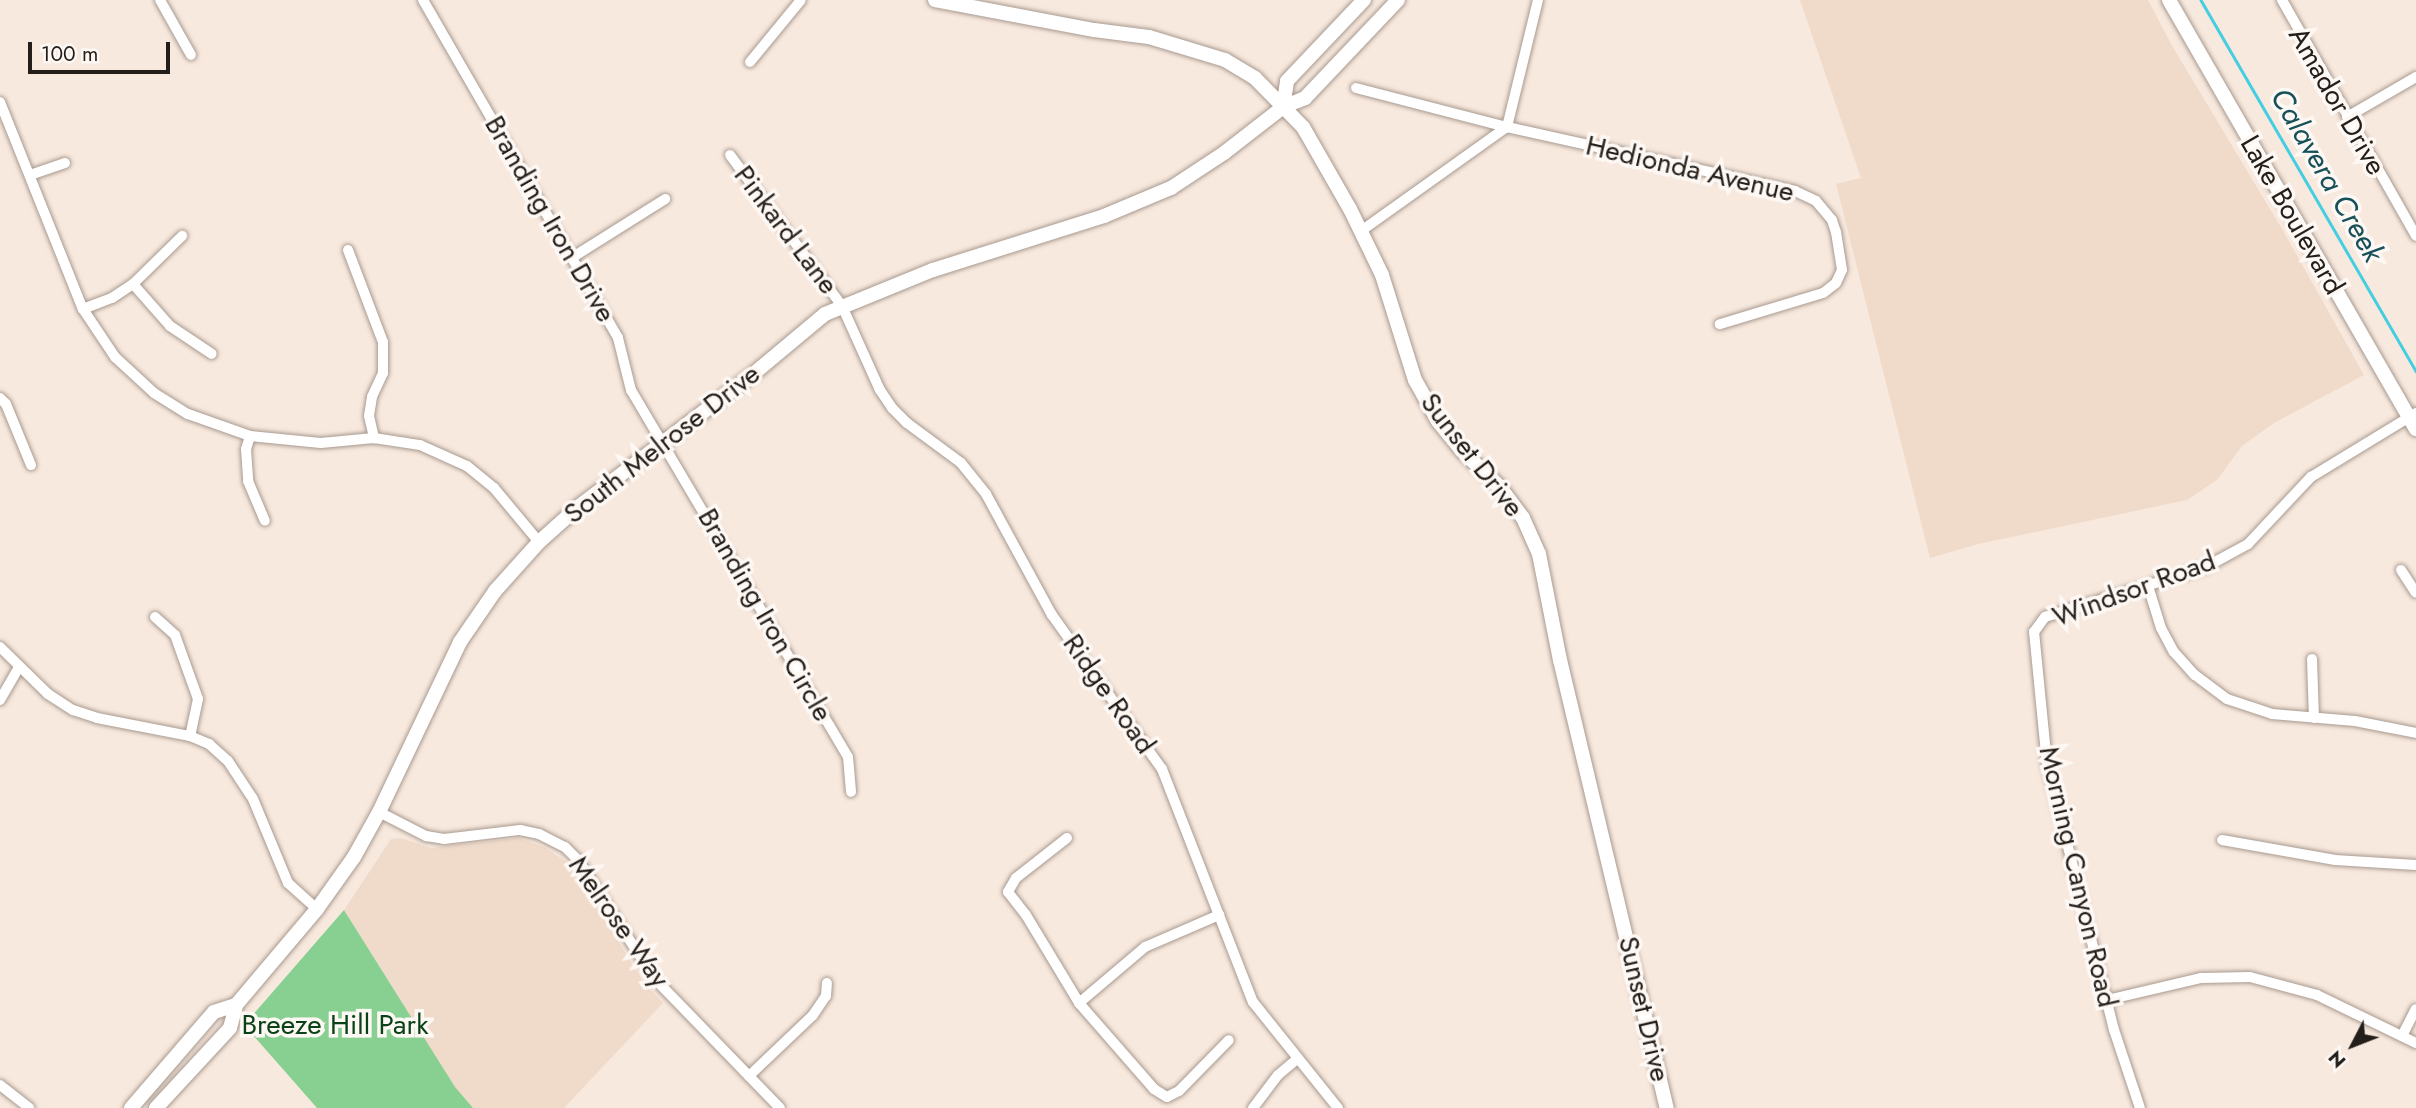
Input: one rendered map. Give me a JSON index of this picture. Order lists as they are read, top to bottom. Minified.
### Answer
{"streets":{"main road":["Lake Boulevard","South Melrose Drive","Sunset Drive"],"street":["Amador Drive","Hedionda Avenue","Branding Iron Drive","Pinkard Lane","Windsor Road","Branding Iron Circle","Ridge Road","Morning Canyon Road","Melrose Way"]},"crossings":[["Lake Boulevard","Windsor Road"],["Branding Iron Drive","South Melrose Drive"],["Branding Iron Drive","Branding Iron Circle"],["Pinkard Lane","South Melrose Drive"],["Pinkard Lane","Ridge Road"],["South Melrose Drive","Sunset Drive"],["South Melrose Drive","Branding Iron Circle"],["South Melrose Drive","Ridge Road"],["South Melrose Drive","Melrose Way"],["Windsor Road","Morning Canyon Road"]],"water":["Calavera Creek"],"parks":["Breeze Hill Park"],"scale_bar":"100 m","north":"bottom left"}
